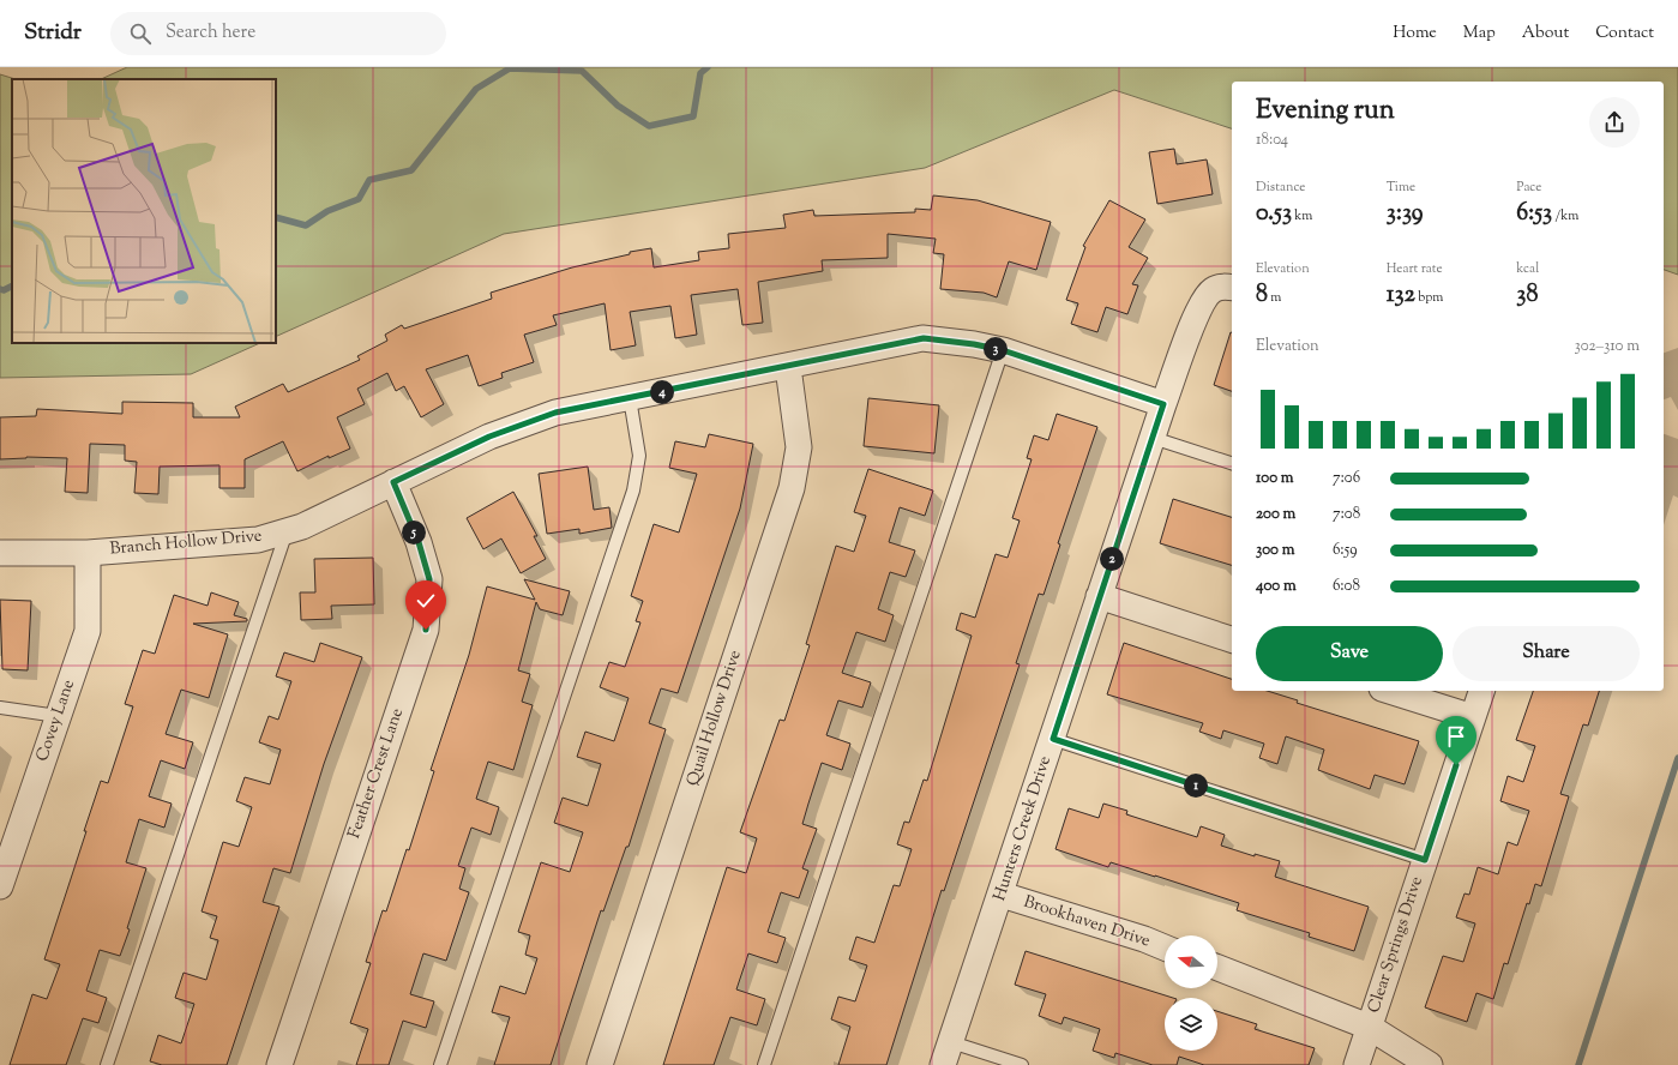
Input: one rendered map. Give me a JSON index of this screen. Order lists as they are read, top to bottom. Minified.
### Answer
{"streets":{"street":["Branch Hollow Drive","Quail Hollow Drive","Covey Lane","Feather Crest Lane","Hunters Creek Drive","Brookhaven Drive","Clear Springs Drive"]},"crossings":[["Branch Hollow Drive","Quail Hollow Drive"],["Branch Hollow Drive","Covey Lane"],["Branch Hollow Drive","Feather Crest Lane"],["Branch Hollow Drive","Hunters Creek Drive"],["Hunters Creek Drive","Brookhaven Drive"]],"north":"left","page":{"header":"Stridr","search":"Search here","nav":["Home","Map","About","Contact"],"heading":["Evening run","18:04"],"stats":[["Distance","0.53 km"],["Time","3:39"],["Pace","6:53 /km"],["Elevation","8 m"],["Heart rate","132 bpm"],["kcal","38"]],"chart":["Elevation","302–310 m"],"pins":["3","4","5","2","1"],"list":[{"name":"100 m","note":"7:06"},{"name":"200 m","note":"7:08"},{"name":"300 m","note":"6:59"},{"name":"400 m","note":"6:08"}],"buttons":["Save","Share"]}}
